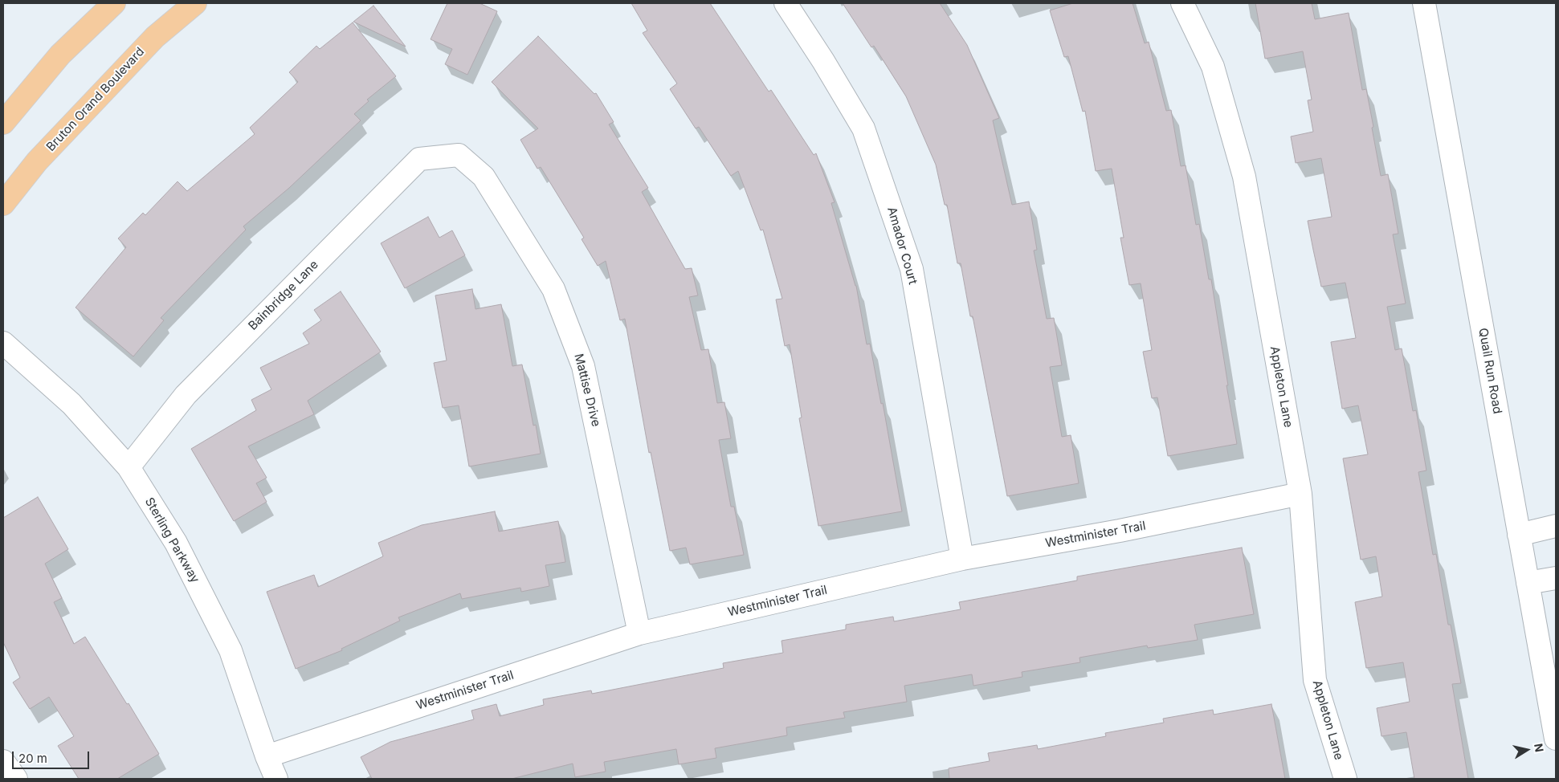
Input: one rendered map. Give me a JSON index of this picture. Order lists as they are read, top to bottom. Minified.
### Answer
{"streets":{"main road":["Bruton Orand Boulevard"],"street":["Amador Court","Bainbridge Lane","Quail Run Road","Appleton Lane","Mattise Drive","Westminister Trail","Sterling Parkway"]},"crossings":[["Amador Court","Westminister Trail"],["Bainbridge Lane","Mattise Drive"],["Bainbridge Lane","Sterling Parkway"],["Appleton Lane","Westminister Trail"],["Mattise Drive","Westminister Trail"],["Westminister Trail","Sterling Parkway"]],"scale_bar":"20 m","north":"right"}
